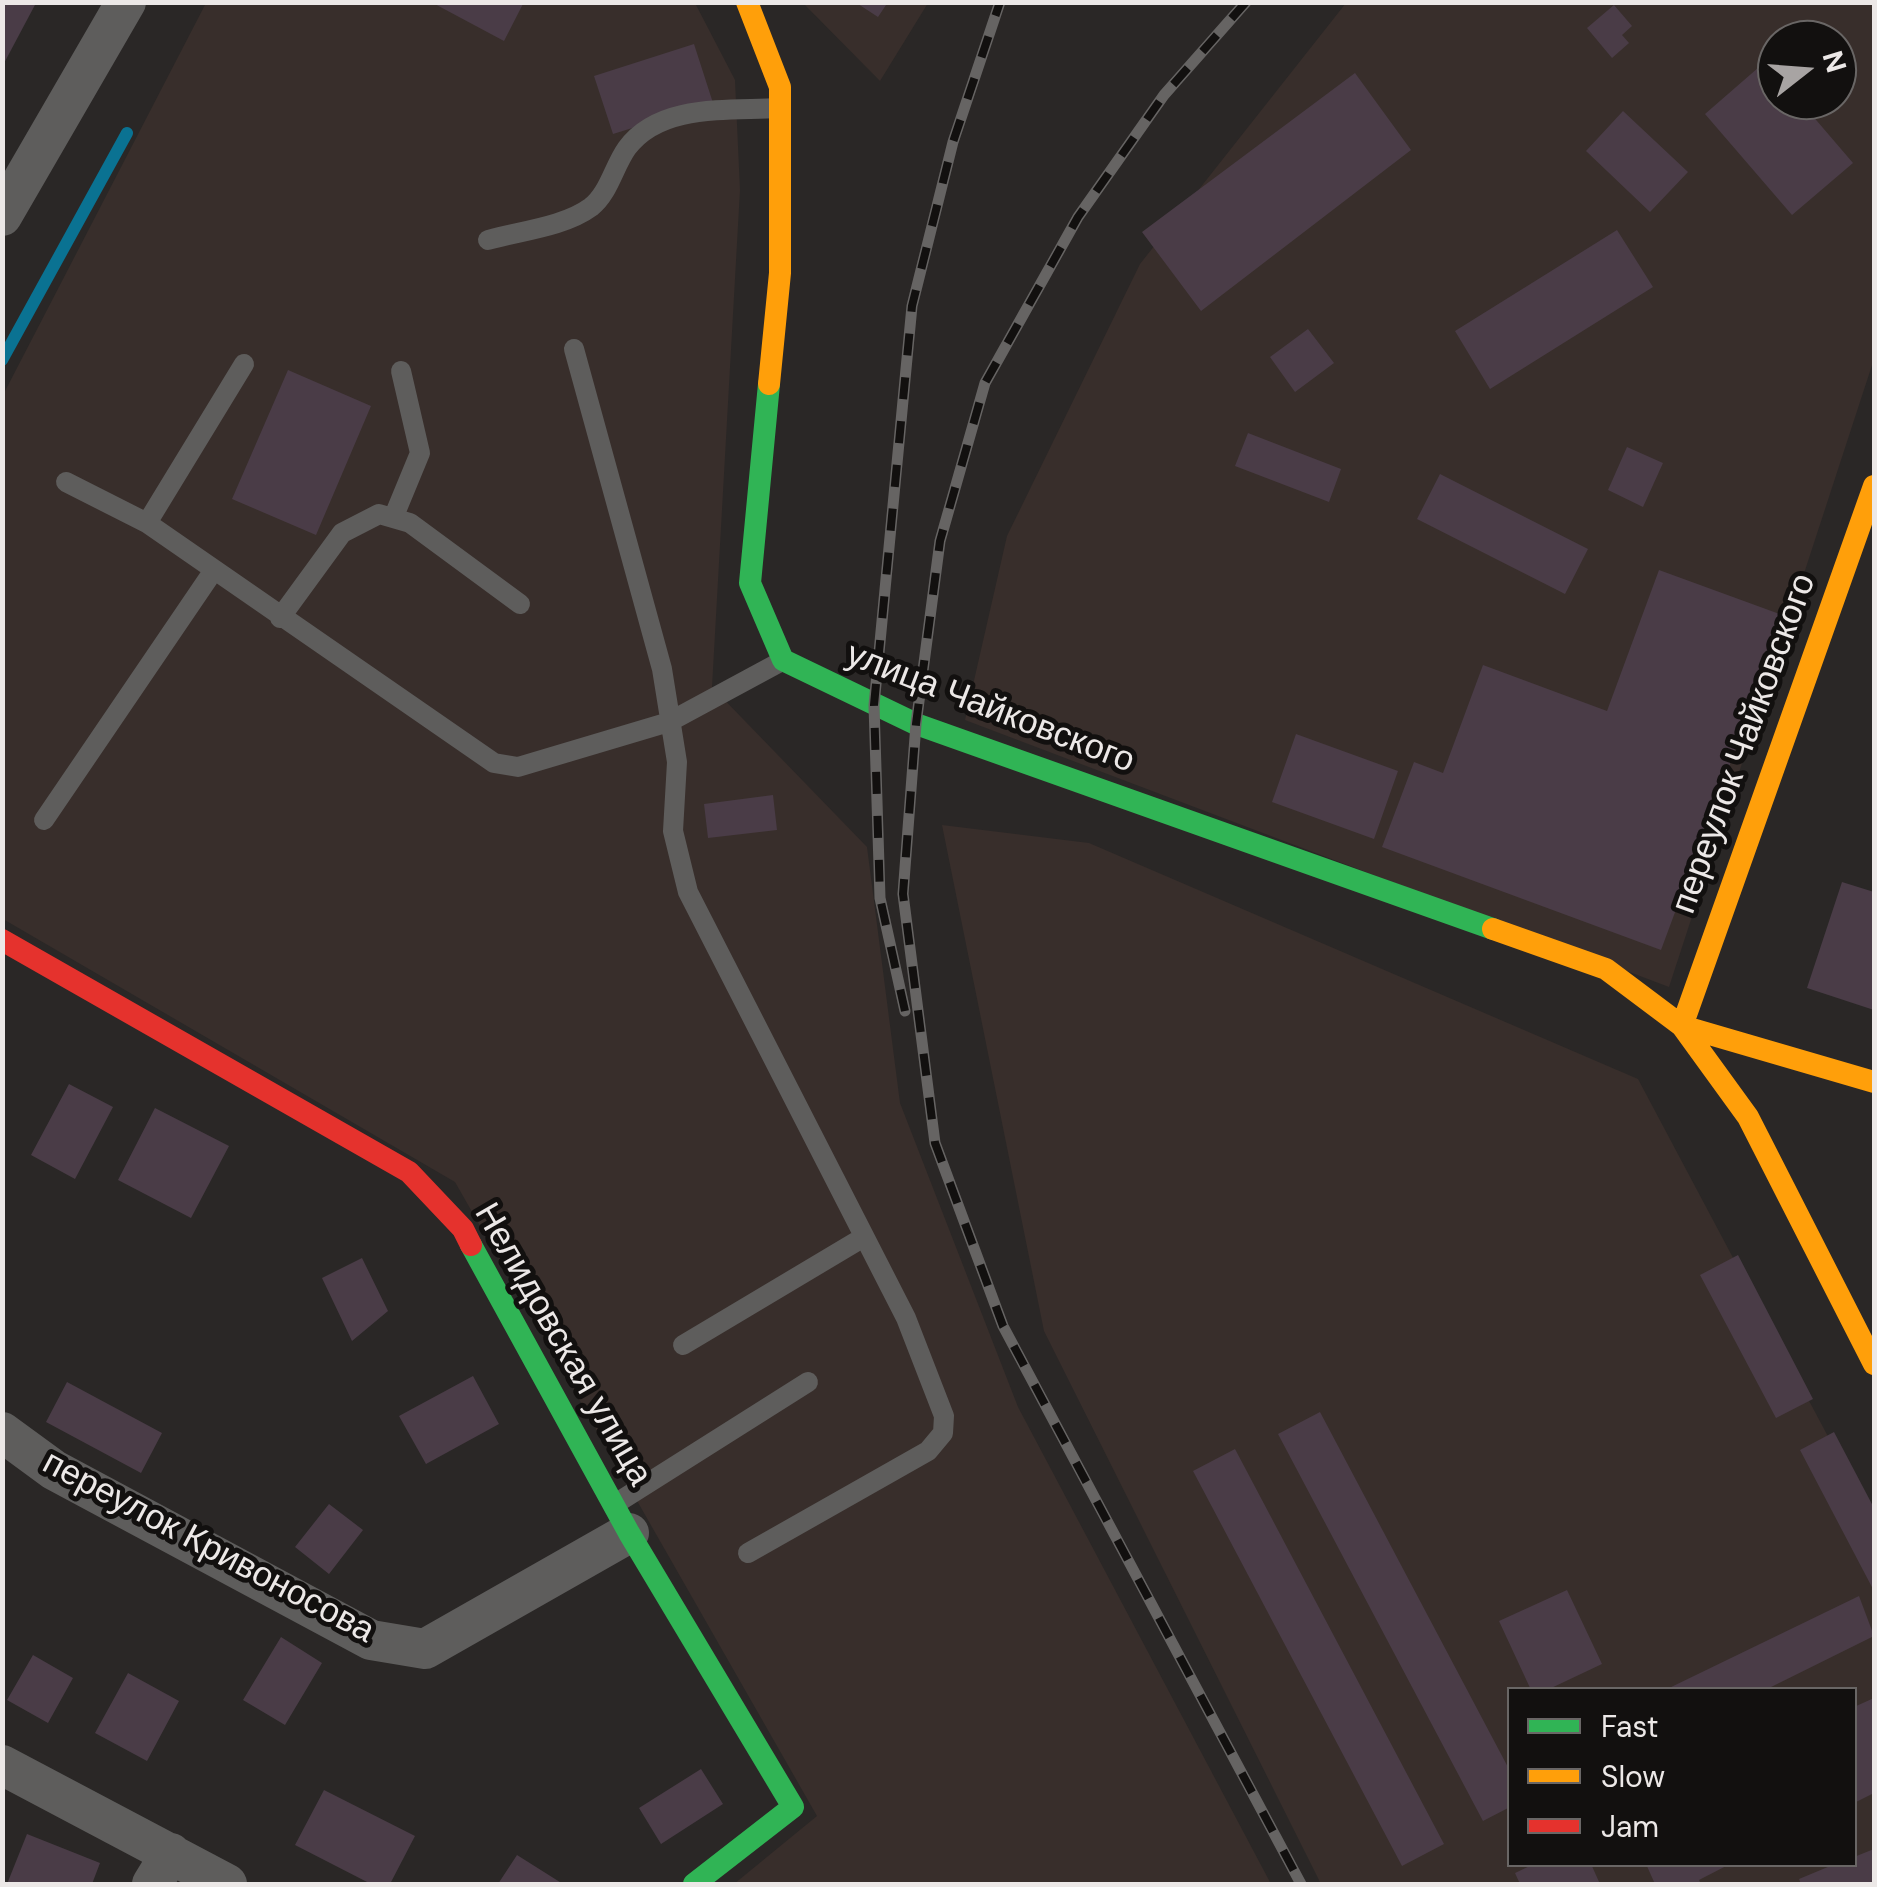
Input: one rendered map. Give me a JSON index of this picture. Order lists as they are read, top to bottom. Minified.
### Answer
{"streets":{"street":["улица Чайковского","переулок Чайковского","Нелидовская улица","переулок Кривоносова"]},"crossings":[["улица Чайковского","переулок Чайковского"],["Нелидовская улица","переулок Кривоносова"]],"legend":["Fast","Slow","Jam"],"north":"right"}
